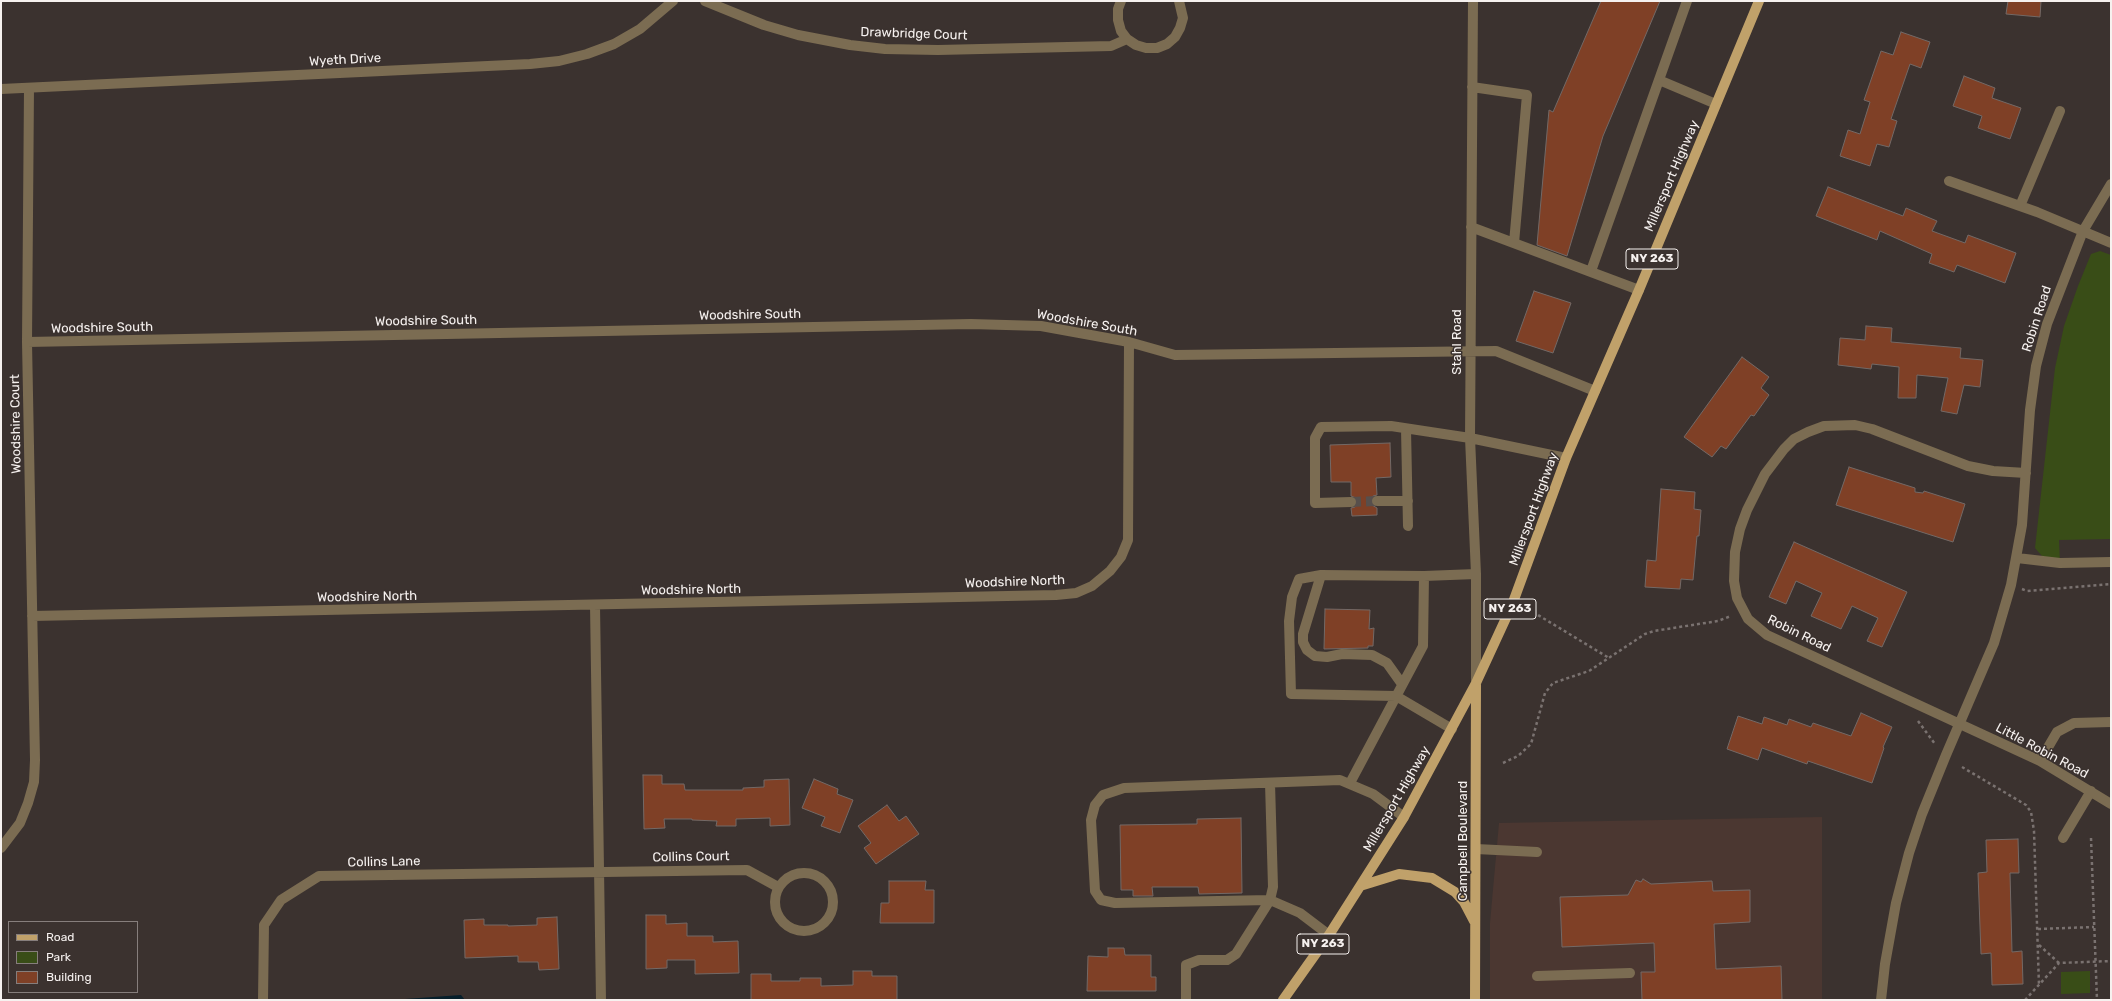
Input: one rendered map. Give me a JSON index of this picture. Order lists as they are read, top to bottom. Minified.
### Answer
{"streets":{"main road":["Millersport Highway","NY 263","Campbell Boulevard"],"street":["Drawbridge Court","Wyeth Drive","Woodshire South","Robin Road","Stahl Road","Woodshire Court","Woodshire North","Little Robin Road","Collins Court","Collins Lane"]},"crossings":[["Wyeth Drive","Woodshire Court"],["Millersport Highway","Woodshire South"],["Millersport Highway","Stahl Road"],["Millersport Highway","Campbell Boulevard"],["Woodshire South","Stahl Road"],["Woodshire South","Woodshire Court"],["Woodshire South","Woodshire North"],["Robin Road","Little Robin Road"],["Stahl Road","Campbell Boulevard"],["Woodshire Court","Woodshire North"],["Collins Court","Collins Lane"]],"legend":["Road","Park","Building"]}
